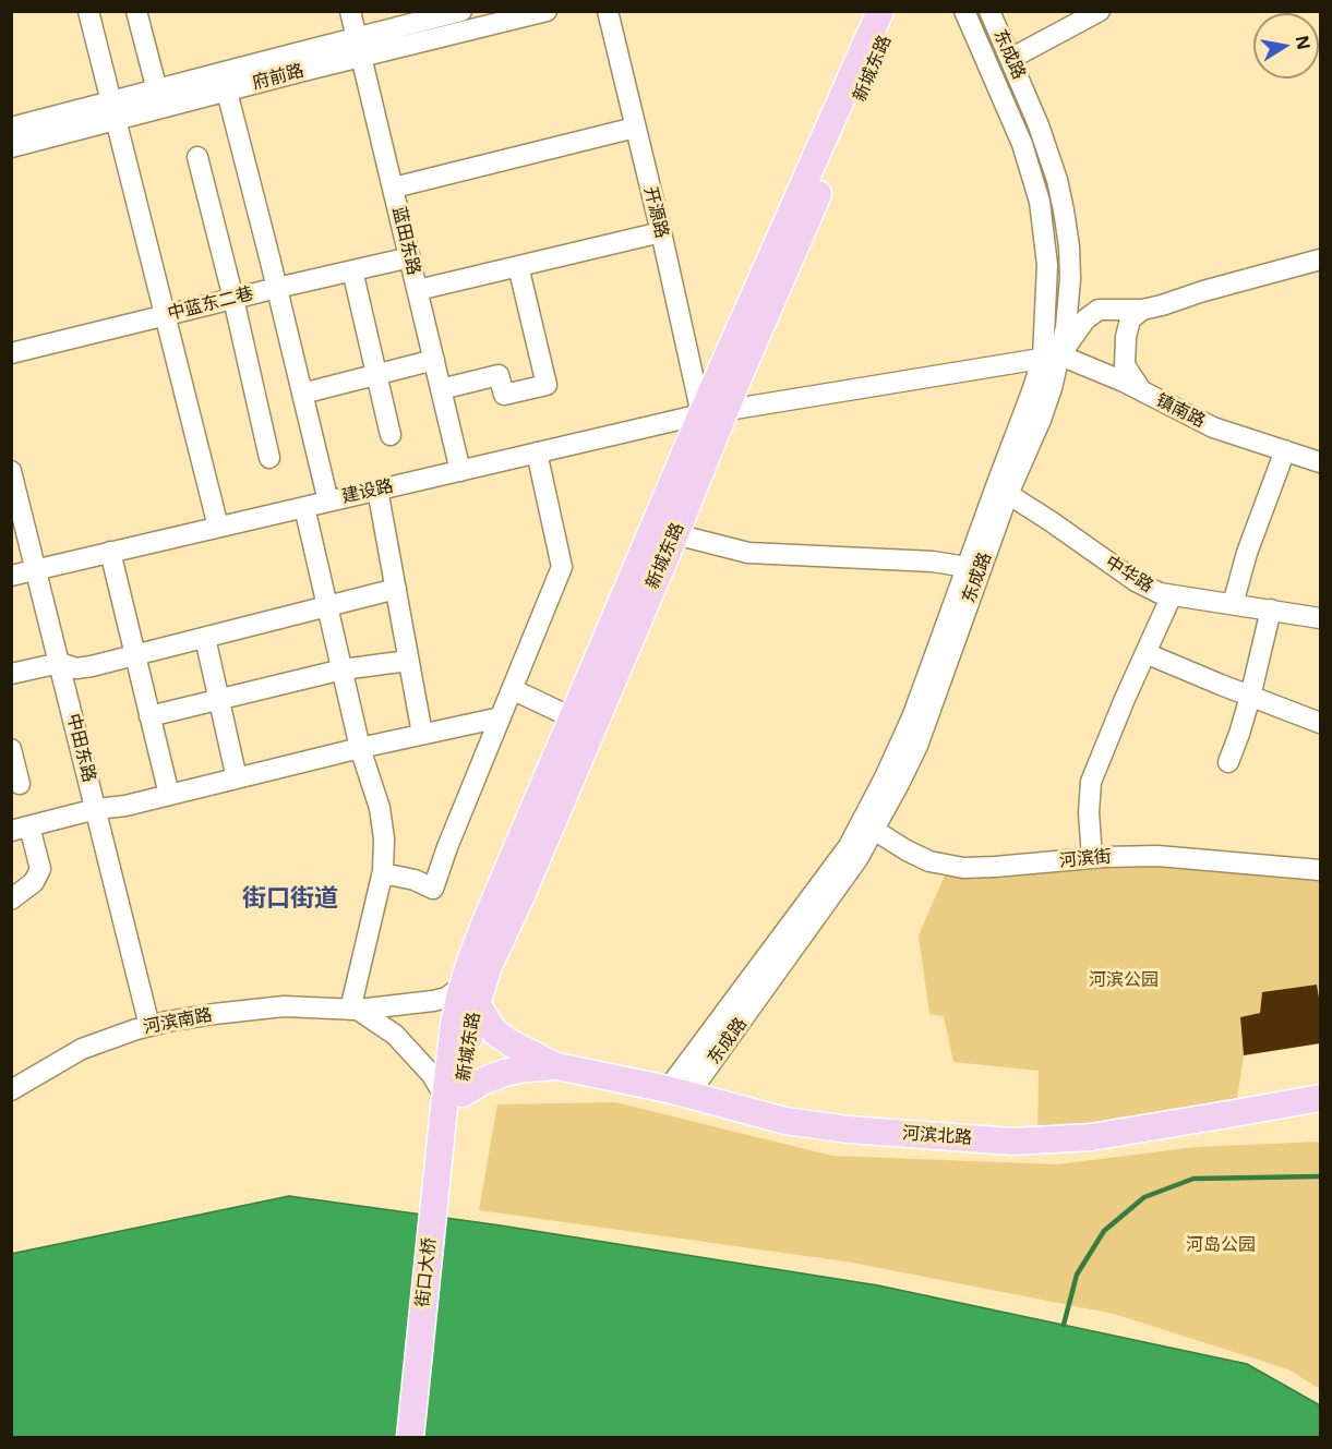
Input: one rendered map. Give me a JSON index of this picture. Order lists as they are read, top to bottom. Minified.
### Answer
{"streets":{"main road":["新城东路","河滨北路","街口大桥"],"street":["东成路","府前路","开源路","蓝田东路","中蓝东二巷","镇南路","建设路","中华路","中田东路","河滨街","河滨南路"]},"crossings":[["东成路","镇南路"],["东成路","建设路"],["东成路","中华路"],["东成路","河滨街"],["东成路","河滨北路"],["新城东路","开源路"],["新城东路","建设路"],["新城东路","河滨南路"],["新城东路","河滨北路"],["新城东路","街口大桥"],["府前路","蓝田东路"],["开源路","建设路"],["蓝田东路","中蓝东二巷"],["蓝田东路","建设路"],["镇南路","建设路"],["建设路","中田东路"],["中田东路","河滨南路"],["河滨南路","河滨北路"],["河滨南路","街口大桥"],["河滨北路","街口大桥"]],"districts":["街口街道"],"parks":["河滨公园","河岛公园"],"north":"right"}
